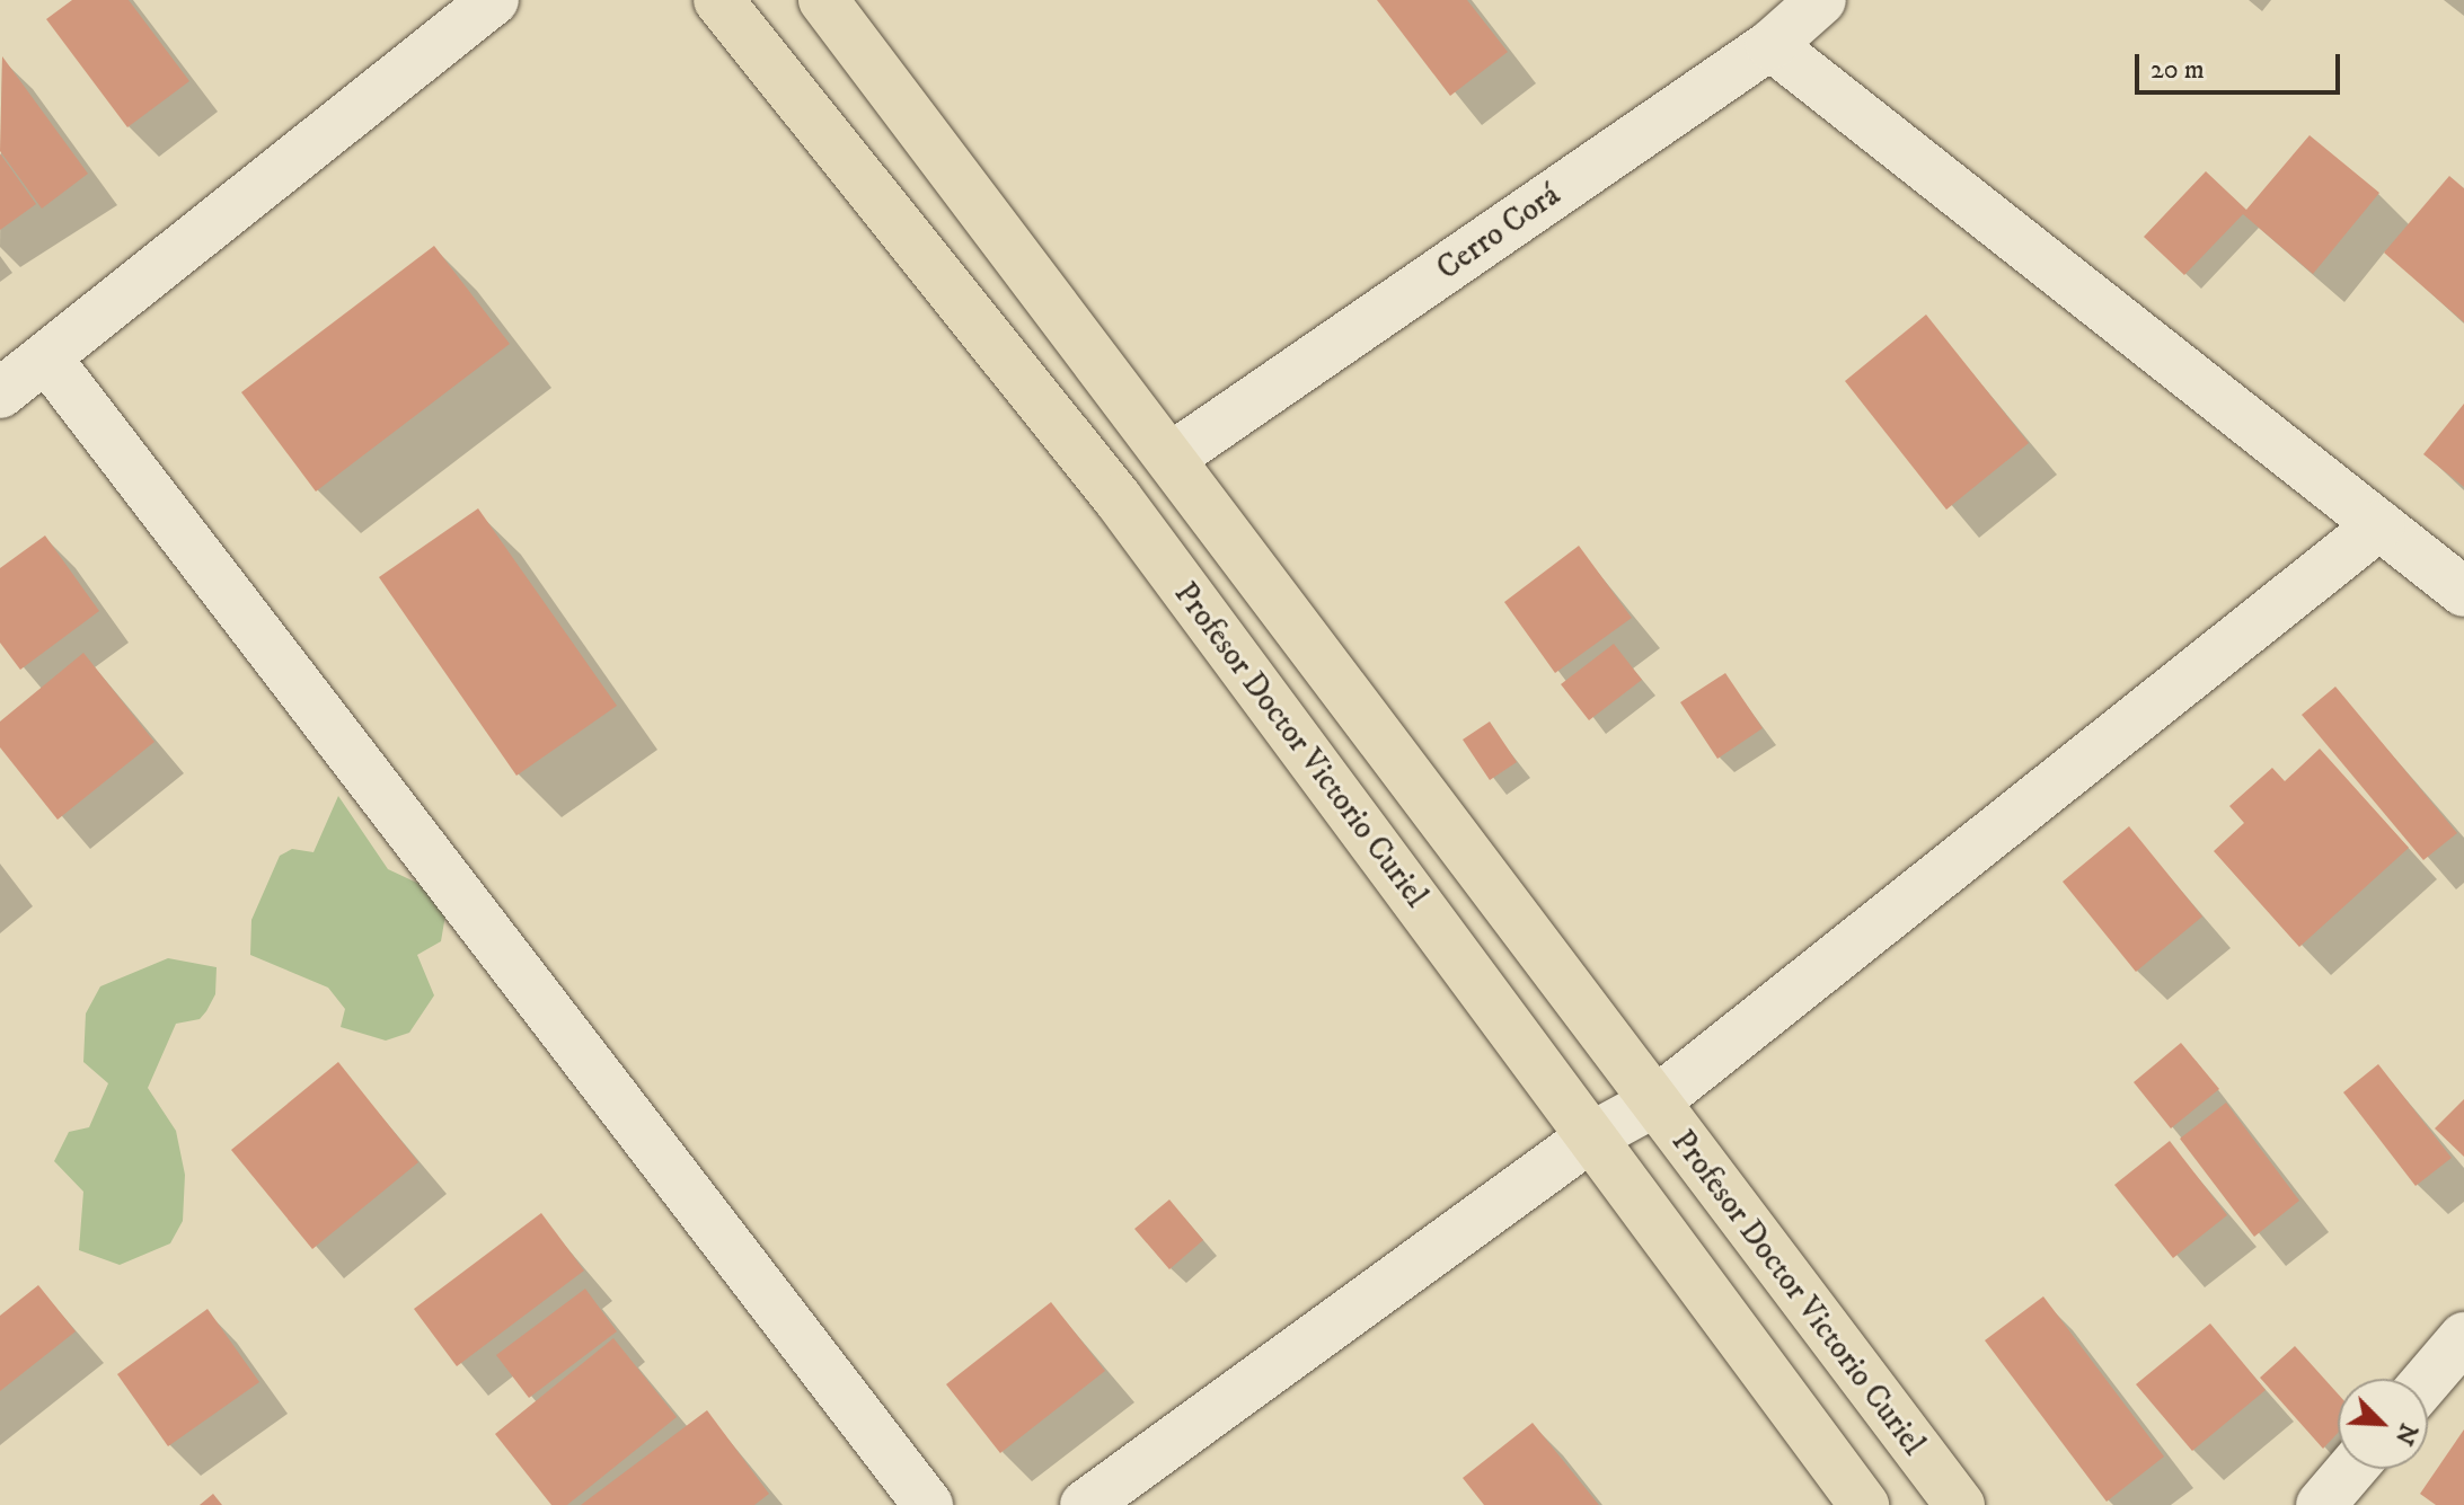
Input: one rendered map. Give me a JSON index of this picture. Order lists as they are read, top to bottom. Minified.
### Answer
{"streets":{"main road":["Profesor Doctor Victorio Curiel"],"street":["Cerro Corá"]},"crossings":[["Cerro Corá","Profesor Doctor Victorio Curiel"]],"scale_bar":"20 m","north":"bottom right"}
